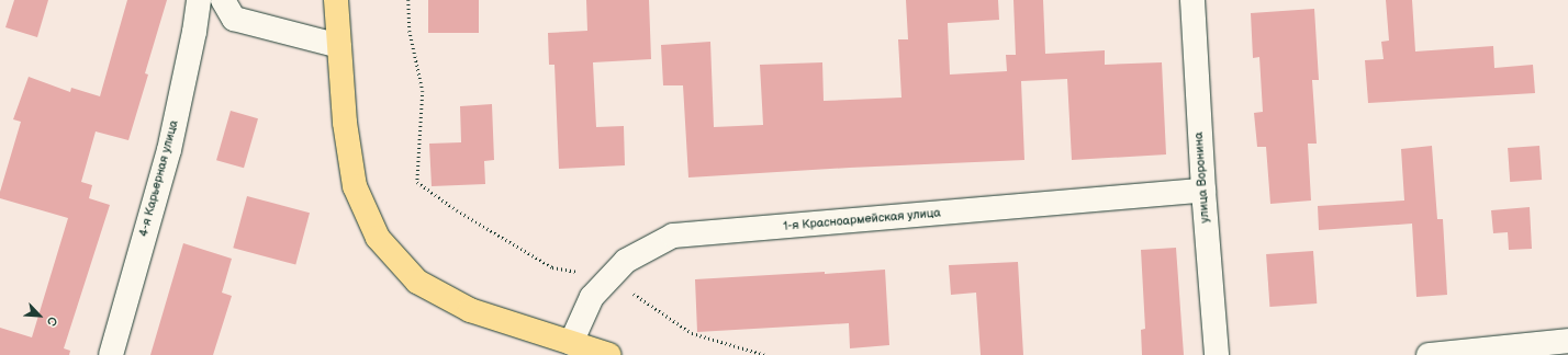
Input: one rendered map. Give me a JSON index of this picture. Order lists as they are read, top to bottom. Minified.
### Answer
{"streets":{"street":["улица Воронина","4-я Карьерная улица","1-я Красноармейская улица"]},"crossings":[["улица Воронина","1-я Красноармейская улица"]],"north":"bottom right"}
